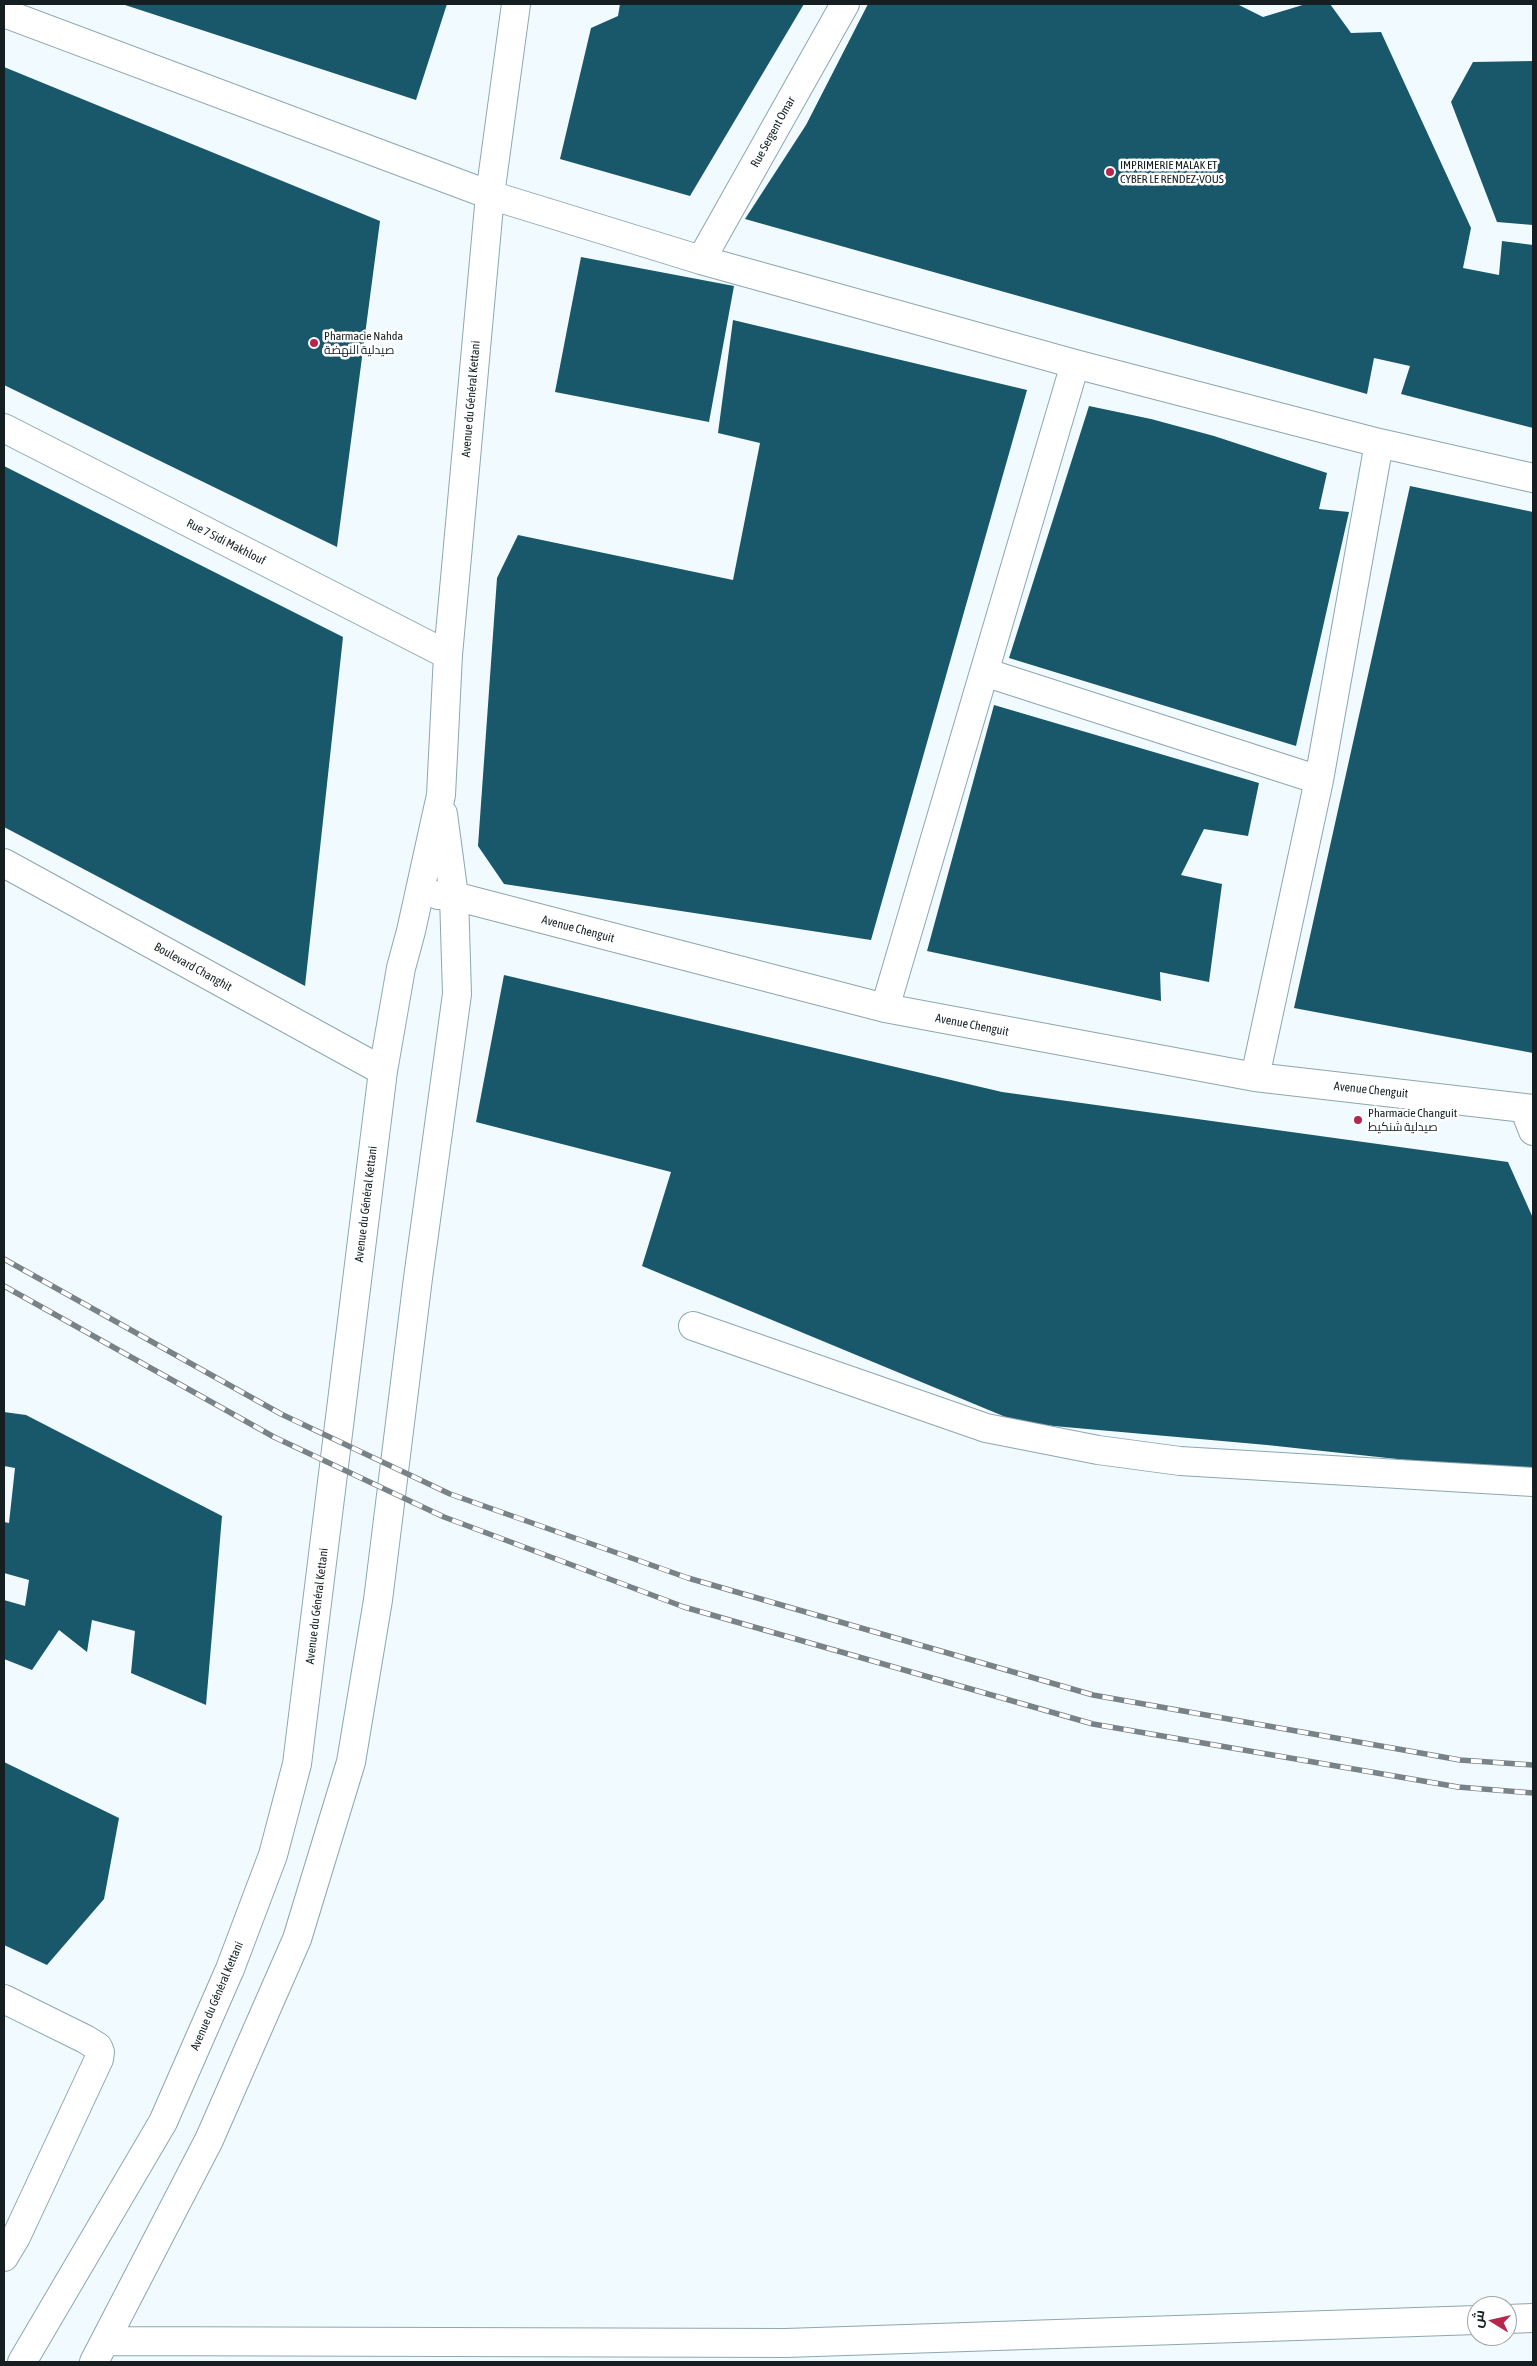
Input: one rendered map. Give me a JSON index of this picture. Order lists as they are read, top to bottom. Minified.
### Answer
{"streets":{"street":["Rue Sergent Omar","Avenue du Général Kettani","Rue 7 Sidi Makhlouf","Avenue Chenguit","Boulevard Changhit"]},"crossings":[["Avenue du Général Kettani","Rue 7 Sidi Makhlouf"],["Avenue du Général Kettani","Avenue Chenguit"],["Avenue du Général Kettani","Boulevard Changhit"]],"places":["IMPRIMERIE MALAK ET CYBER LE RENDEZ-VOUS","Pharmacie Nahda صيدلية النهضة","Pharmacie Changuit صيدلية شنكيط"],"north":"left"}
